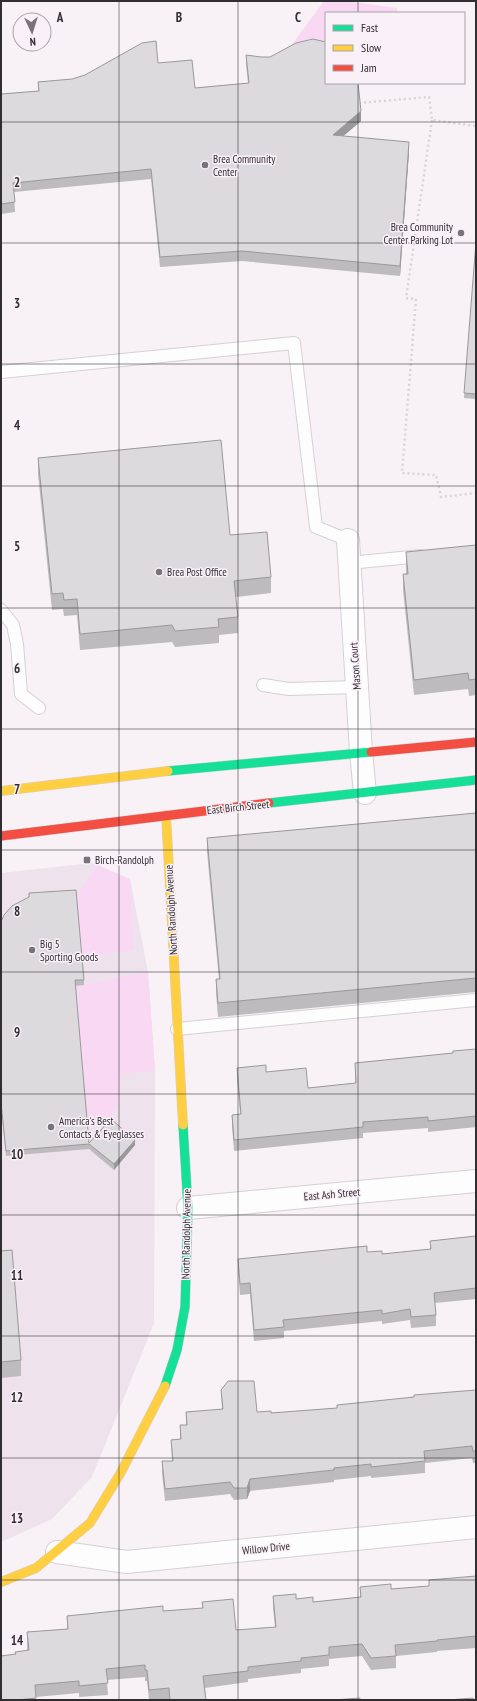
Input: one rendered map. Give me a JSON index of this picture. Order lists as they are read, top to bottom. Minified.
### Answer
{"streets":{"street":["Mason Court","East Birch Street","North Randolph Avenue","East Ash Street","Willow Drive"]},"crossings":[["Mason Court","East Birch Street"],["East Birch Street","North Randolph Avenue"],["North Randolph Avenue","East Ash Street"],["North Randolph Avenue","Willow Drive"]],"places":{"other":["Brea Community Center","Brea Community Center Parking Lot","Brea Post Office","Big 5 Sporting Goods","America's Best Contacts & Eyeglasses"],"transit":["Birch-Randolph"]},"legend":["Fast","Slow","Jam"],"north":"bottom","grid":{"columns":["A","B","C"],"rows":["2","3","4","5","6","7","8","9","10","11","12","13","14"]}}
